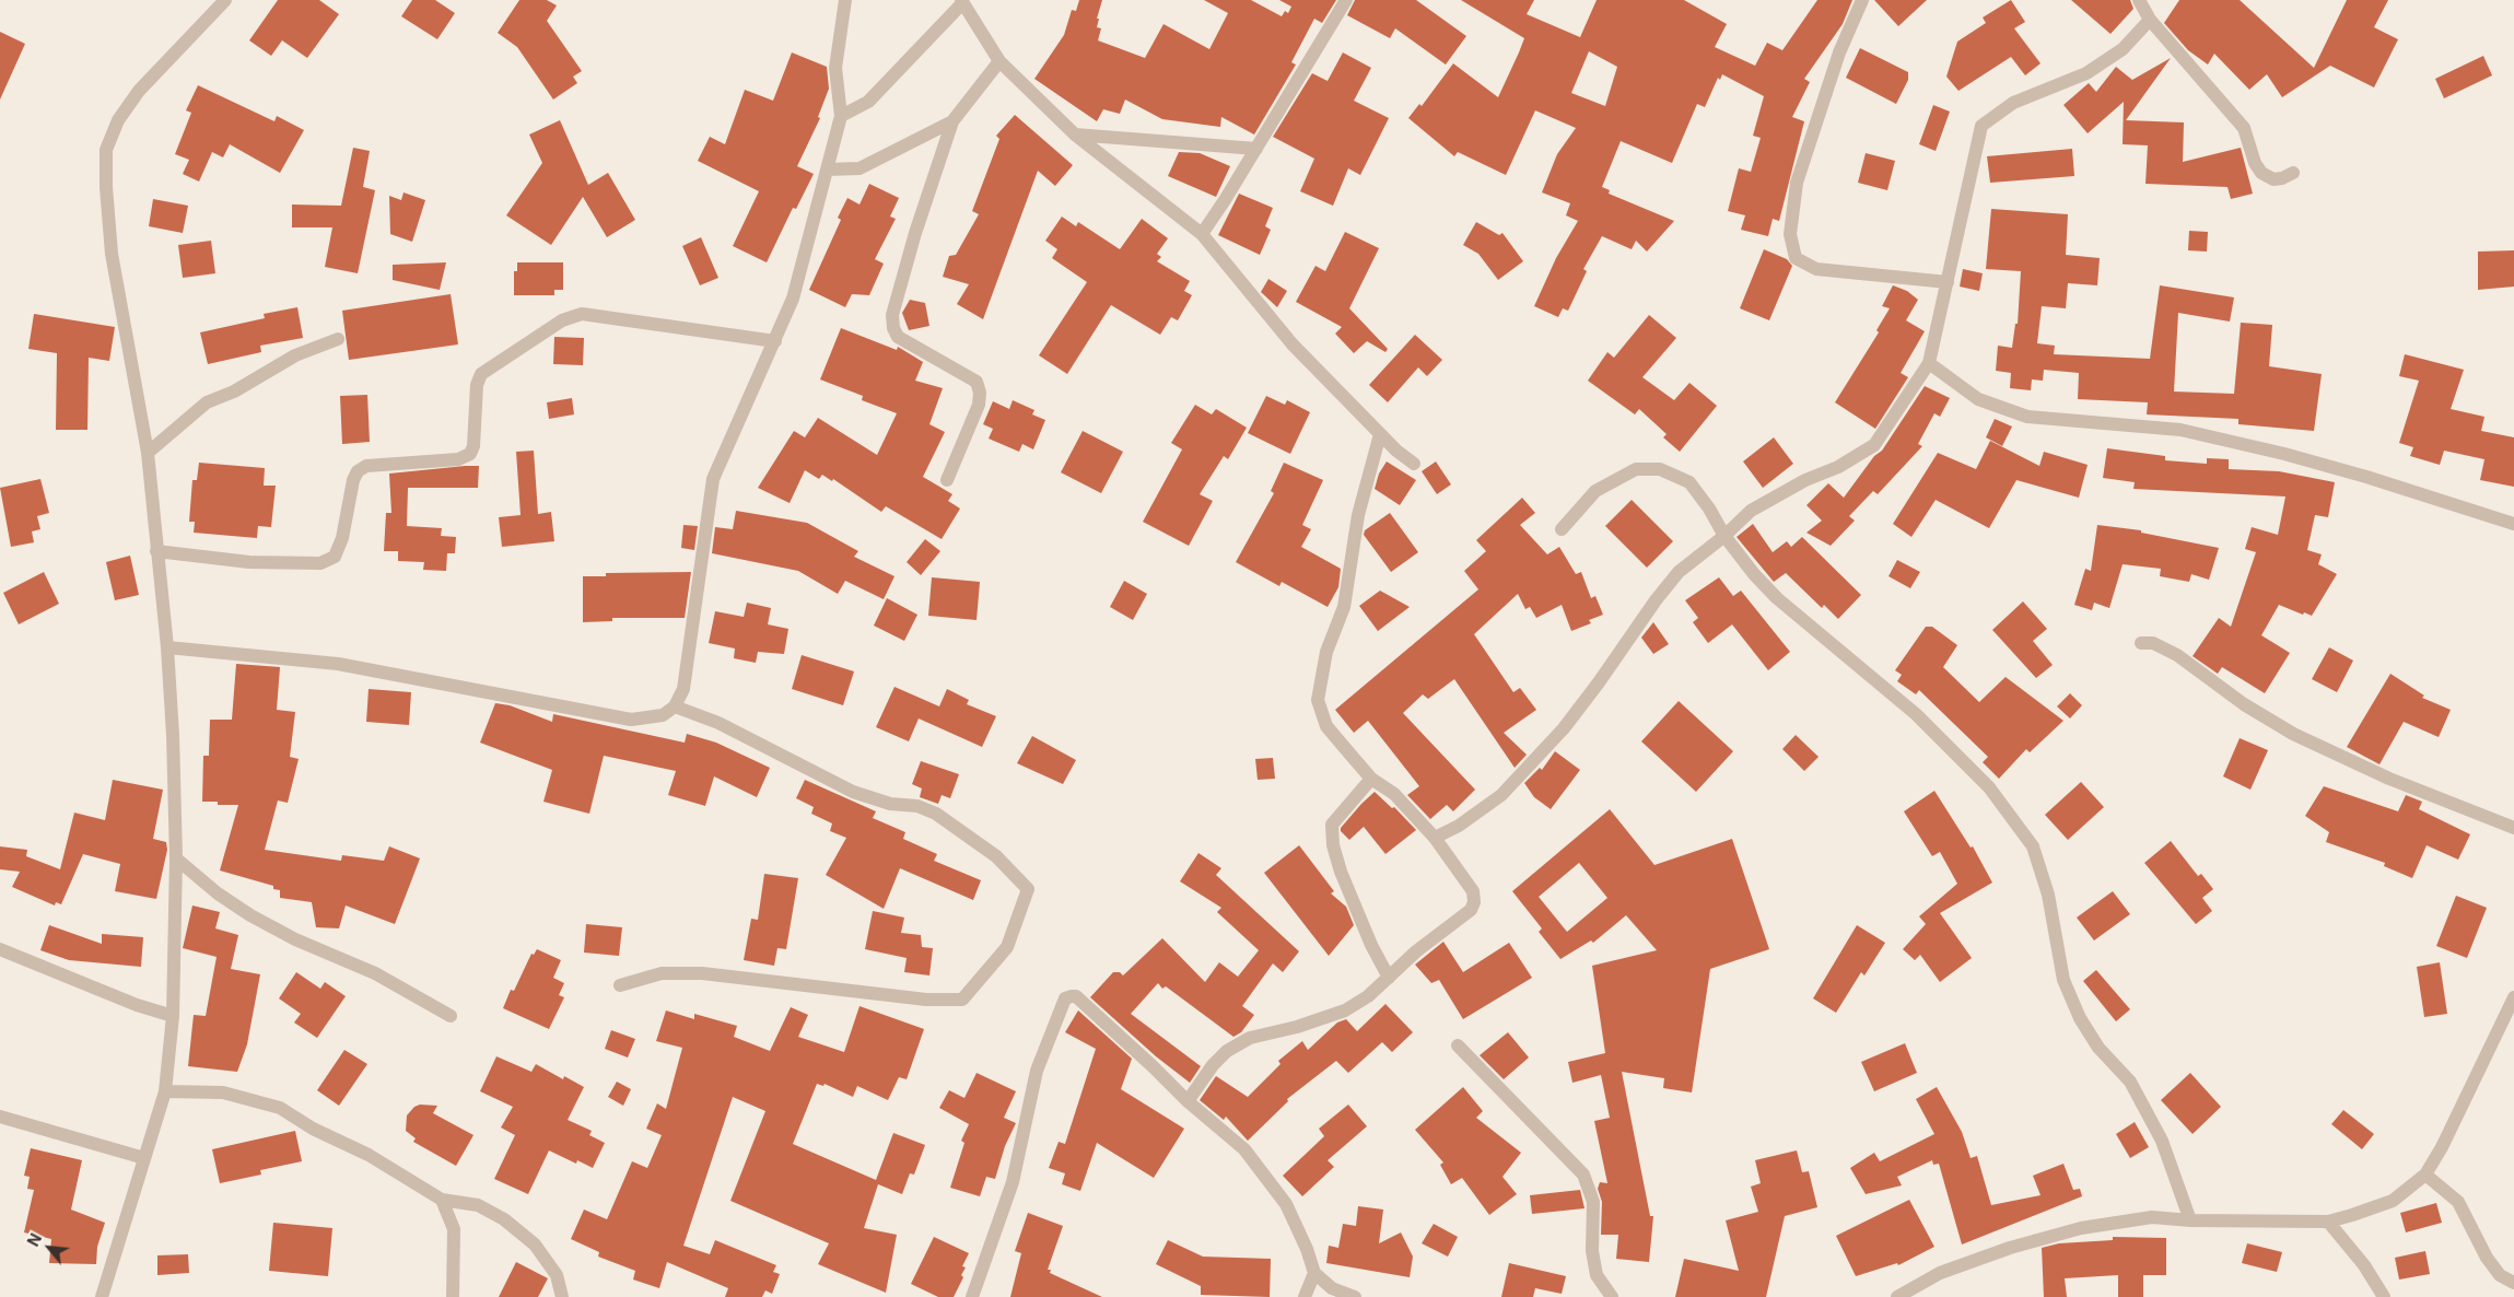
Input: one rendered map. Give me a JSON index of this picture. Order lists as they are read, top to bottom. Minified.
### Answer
{"north":"top left"}
